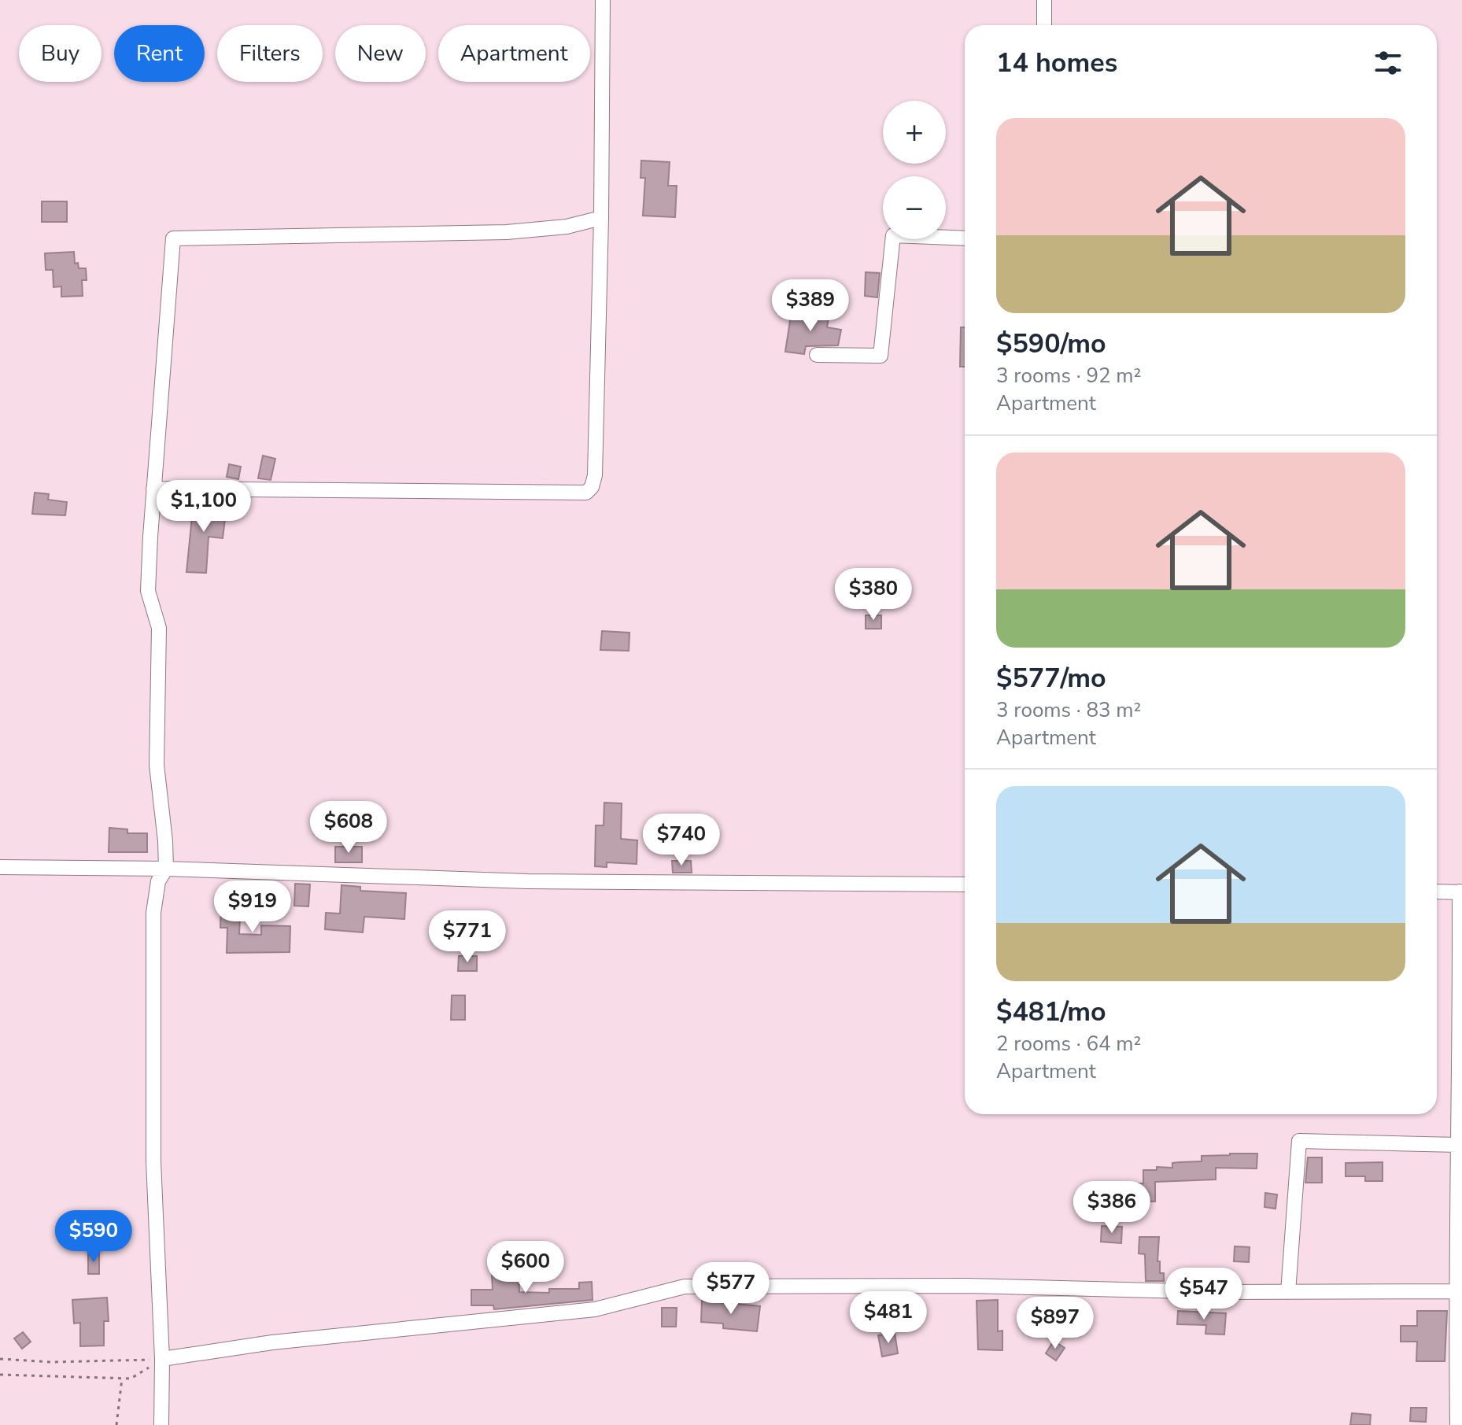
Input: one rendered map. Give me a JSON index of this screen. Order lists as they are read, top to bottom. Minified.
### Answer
{"page":{"chip":["Buy","Rent","Filters","New","Apartment"],"heading":"14 homes","map_buttons":["+","−"],"list":[{"name":"$590/mo","note":"3 rooms · 92 m² · Apartment"},{"name":"$577/mo","note":"3 rooms · 83 m² · Apartment"},{"name":"$481/mo","note":"2 rooms · 64 m² · Apartment"}],"price":["$389","$1,100","$380","$608","$740","$919","$771","$386","$590","$600","$577","$547","$481","$897"]}}
